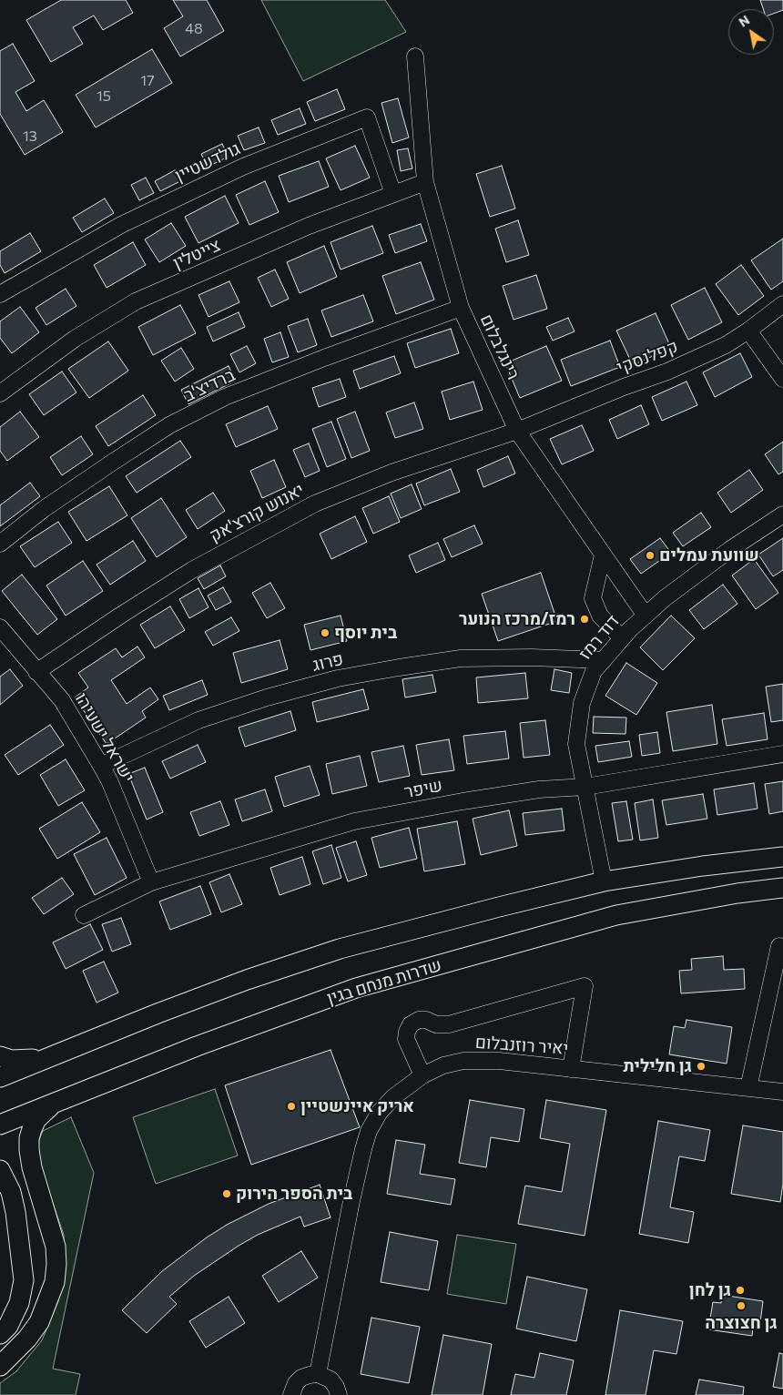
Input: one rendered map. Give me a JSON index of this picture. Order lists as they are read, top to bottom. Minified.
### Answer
{"streets":{"main road":["שדרות מנחם בגין"],"street":["גולדשטיין","צייטלין","רינגלבלום","קפלנסקי","ברדיצ'ב","יאנוש קורצ'אק","דוד רמז","פרוג","ישראל ישעיהו","שיפר","יאיר רוזנבלום"]},"crossings":[["גולדשטיין","צייטלין"],["צייטלין","רינגלבלום"],["רינגלבלום","קפלנסקי"],["רינגלבלום","ברדיצ'ב"],["רינגלבלום","יאנוש קורצ'אק"],["רינגלבלום","דוד רמז"],["קפלנסקי","יאנוש קורצ'אק"],["יאנוש קורצ'אק","ישראל ישעיהו"],["דוד רמז","פרוג"],["דוד רמז","שיפר"],["פרוג","ישראל ישעיהו"],["ישראל ישעיהו","שיפר"]],"places":["שוועת עמלים","רמז/מרכז הנוער","בית יוסף","גן חלילית","אריק איינשטיין","בית הספר הירוק","גן לחן","גן חצוצרה"],"house_numbers":["48","17","15","13"],"north":"top left"}
